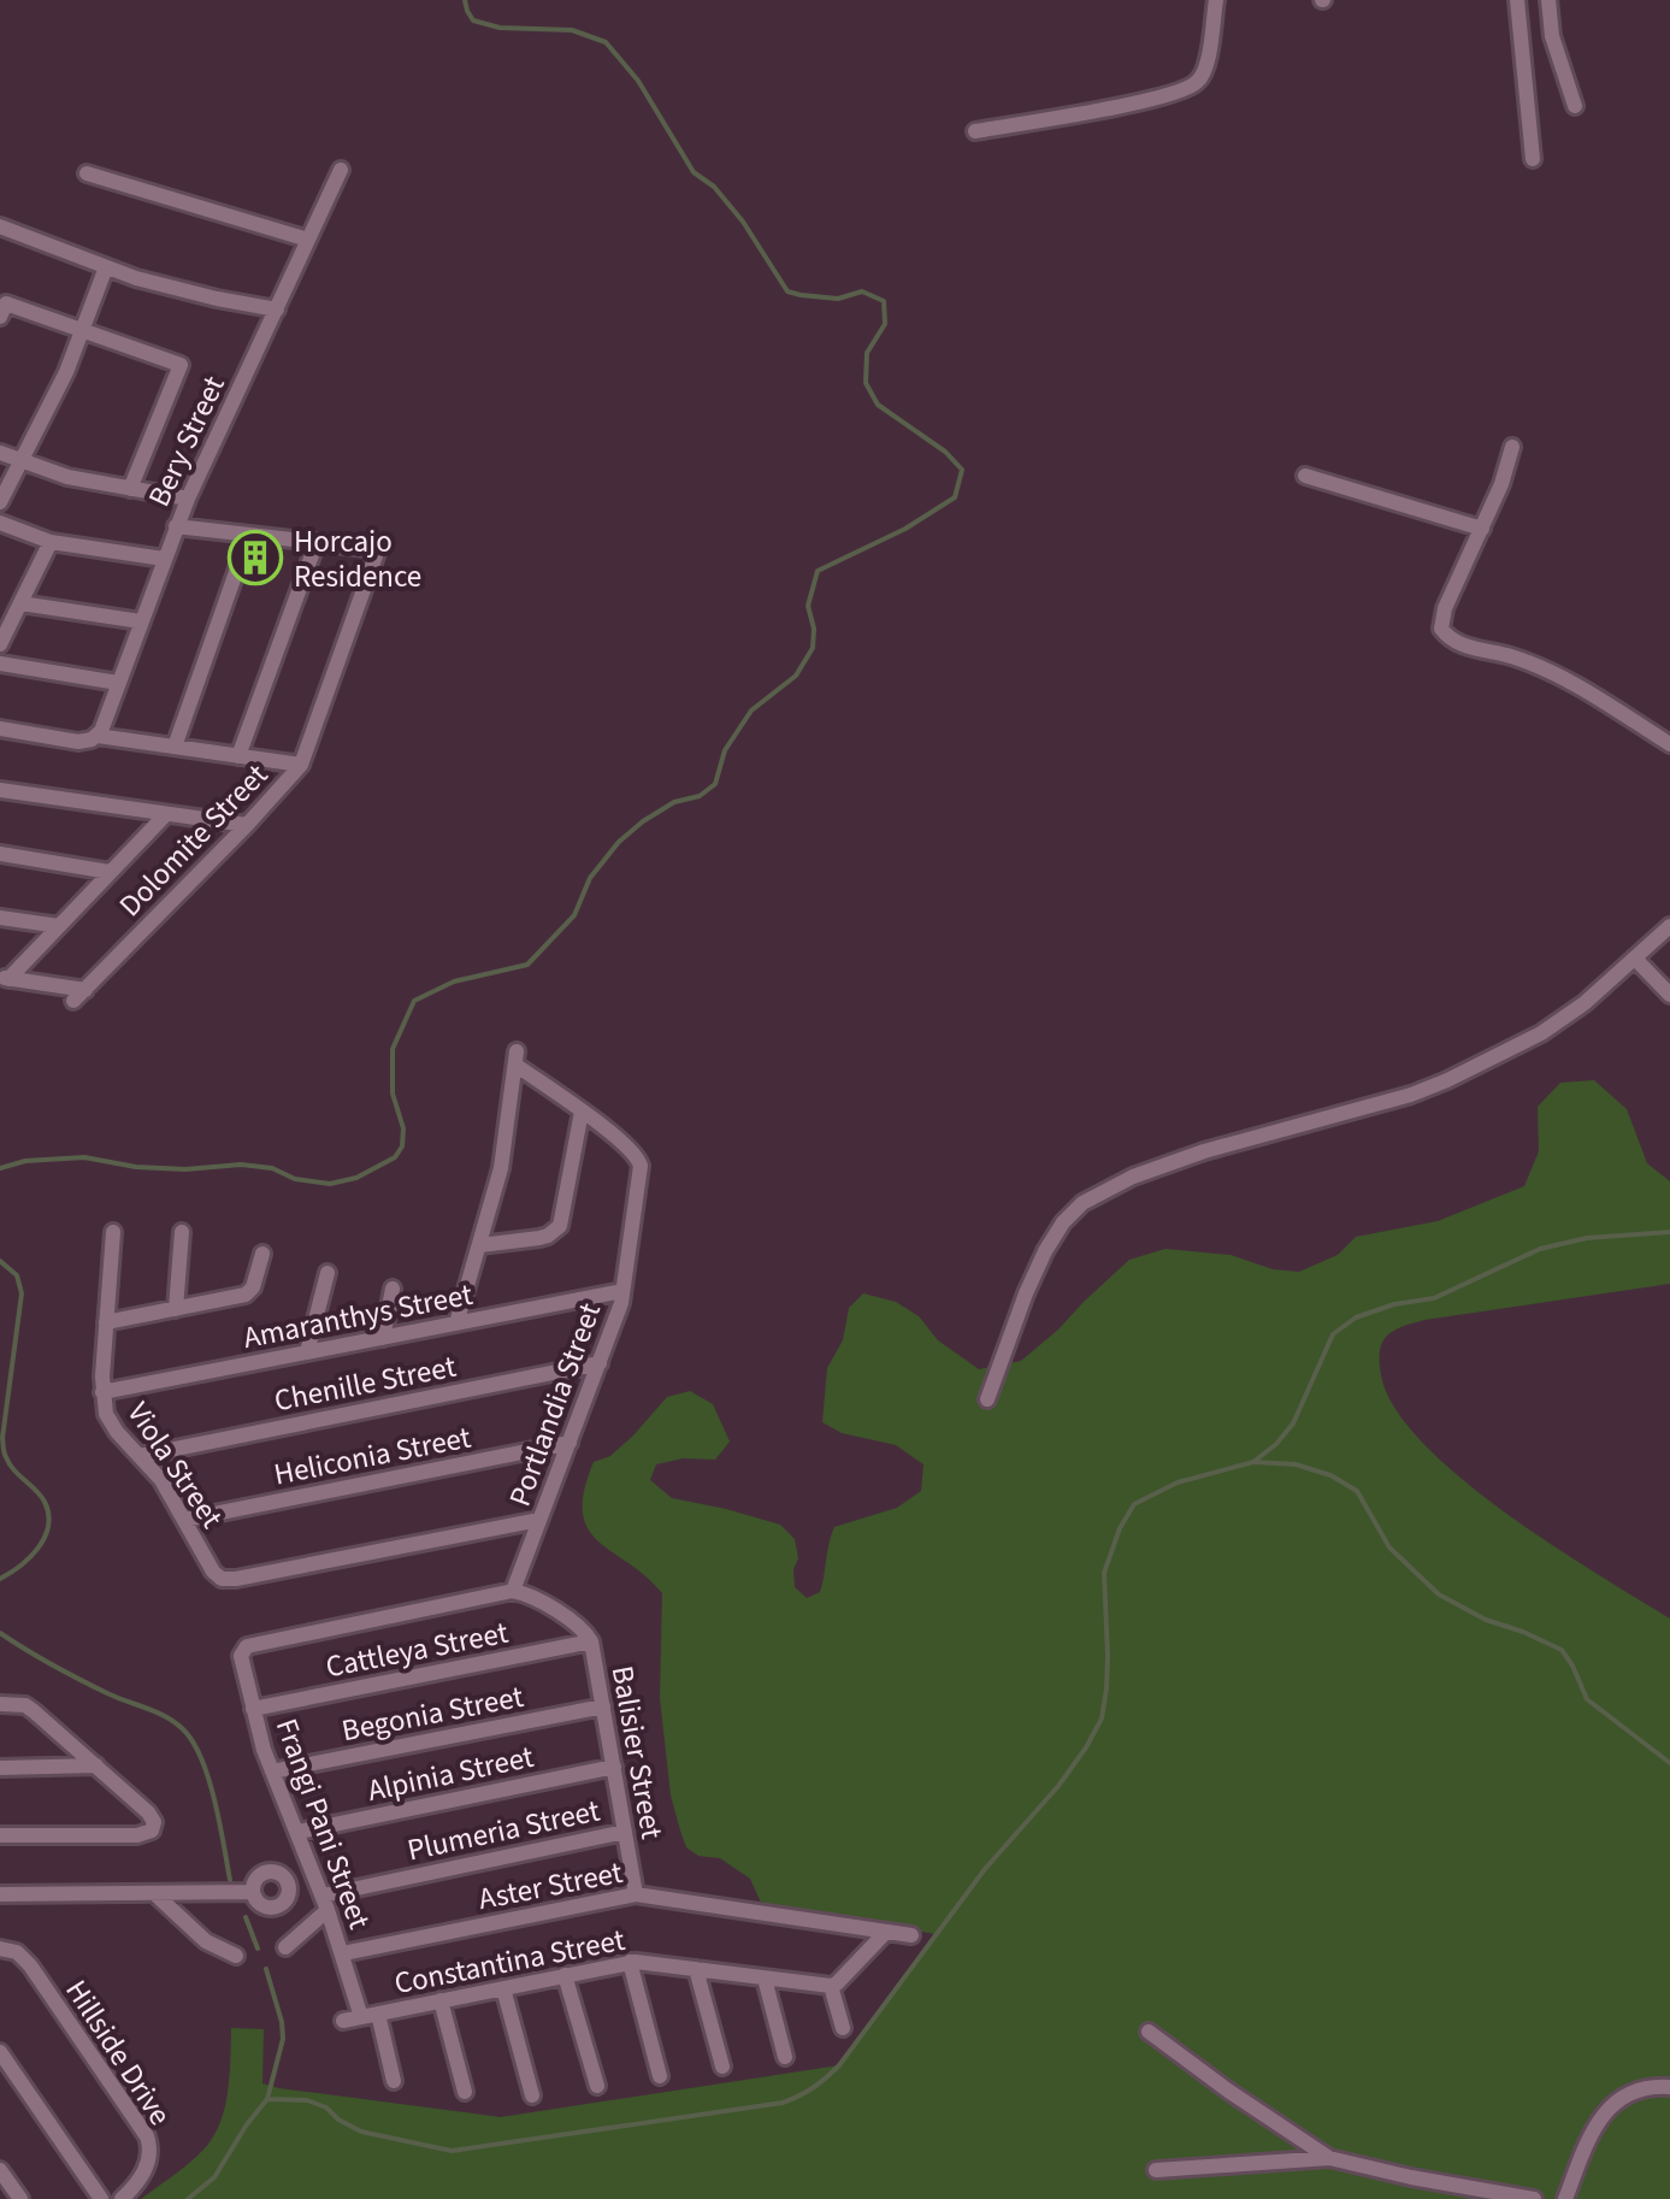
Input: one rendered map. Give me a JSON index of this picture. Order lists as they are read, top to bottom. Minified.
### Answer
{"streets":{"street":["Bery Street","Dolomite Street","Amaranthys Street","Chenille Street","Portlandia Street","Heliconia Street","Viola Street","Cattleya Street","Begonia Street","Balisier Street","Alpinia Street","Frangi Pani Street","Plumeria Street","Aster Street","Constantina Street","Hillside Drive"]},"crossings":[["Bery Street","Dolomite Street"],["Amaranthys Street","Portlandia Street"],["Amaranthys Street","Viola Street"],["Chenille Street","Portlandia Street"],["Chenille Street","Viola Street"],["Portlandia Street","Heliconia Street"],["Portlandia Street","Viola Street"],["Portlandia Street","Balisier Street"],["Portlandia Street","Frangi Pani Street"],["Heliconia Street","Viola Street"],["Cattleya Street","Balisier Street"],["Cattleya Street","Frangi Pani Street"],["Begonia Street","Balisier Street"],["Begonia Street","Frangi Pani Street"],["Balisier Street","Alpinia Street"],["Balisier Street","Frangi Pani Street"],["Balisier Street","Plumeria Street"],["Balisier Street","Aster Street"],["Alpinia Street","Frangi Pani Street"],["Frangi Pani Street","Plumeria Street"],["Frangi Pani Street","Aster Street"],["Frangi Pani Street","Constantina Street"]],"places":{"building":["Horcajo Residence"]}}
